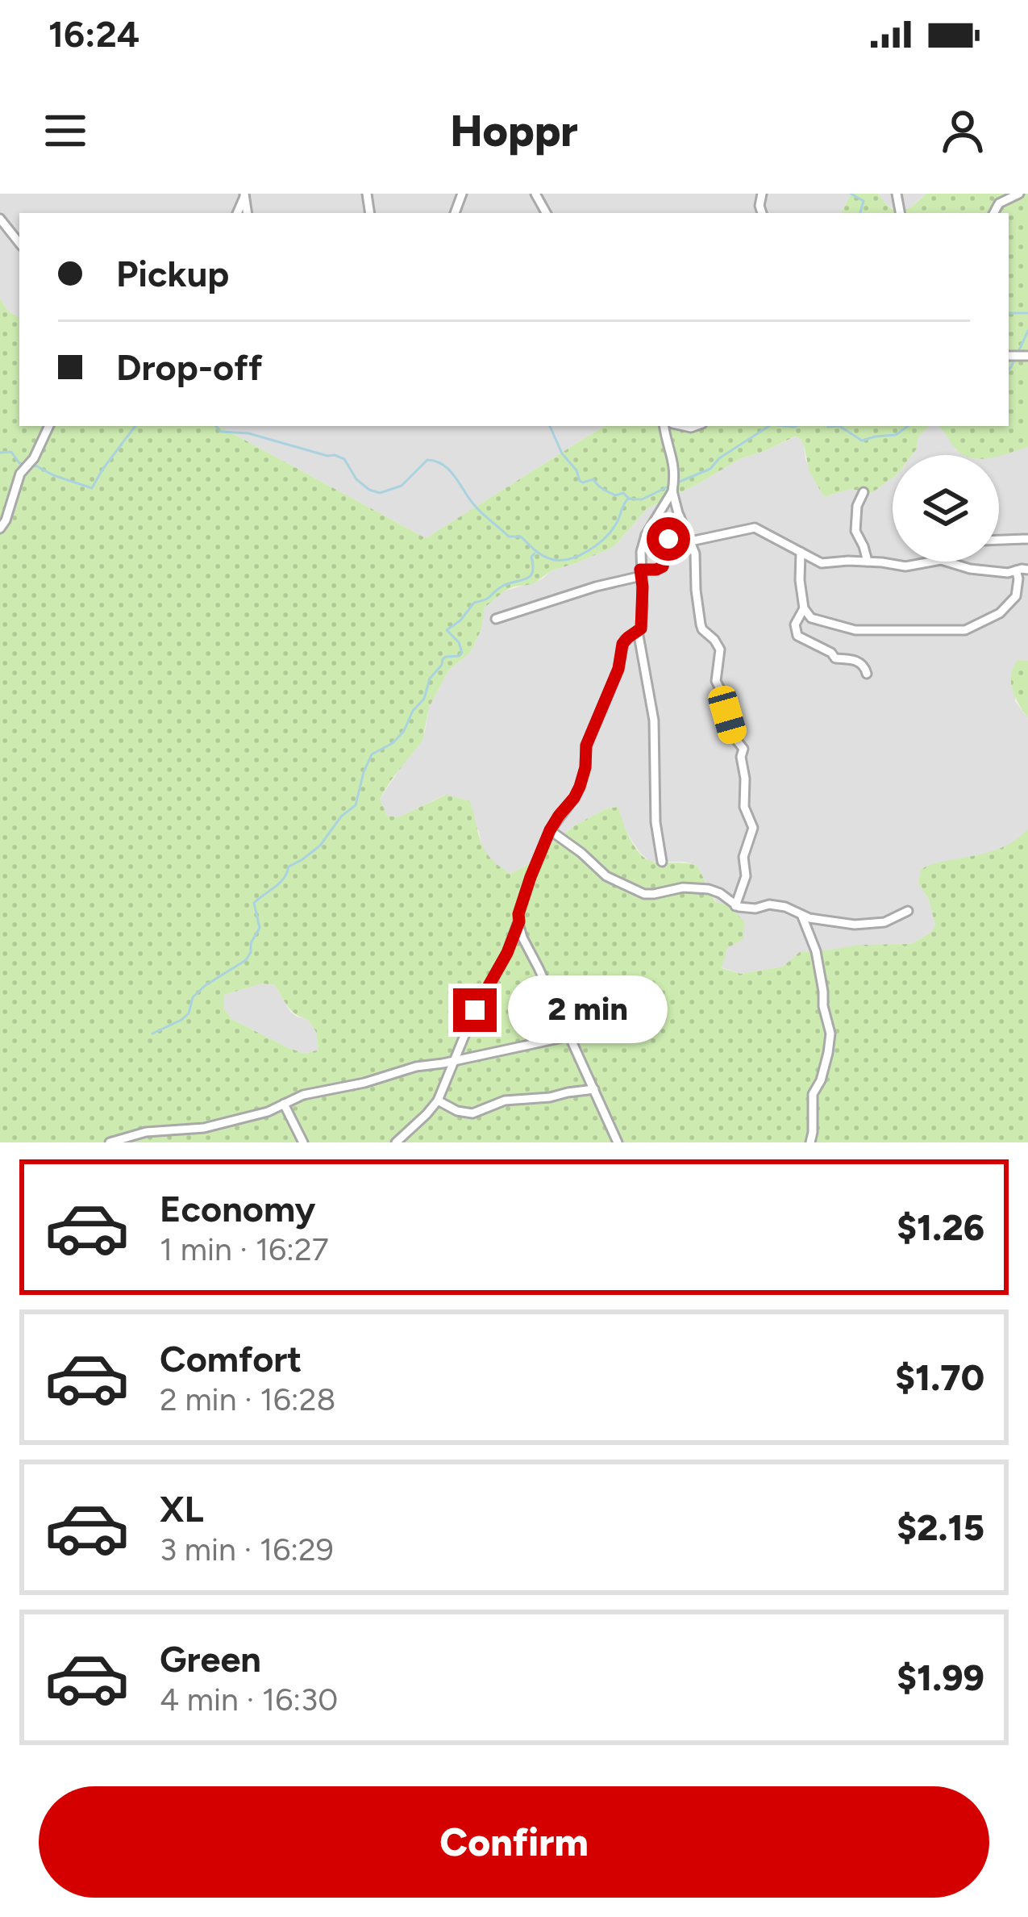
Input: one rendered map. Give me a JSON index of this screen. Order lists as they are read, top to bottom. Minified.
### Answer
{"page":{"status":"16:24","header":"Hoppr","banner":["Pickup","Drop-off"],"bubble":"2 min","list":[{"name":"Economy","note":"1 min · 16:27","value":"$1.26"},{"name":"Comfort","note":"2 min · 16:28","value":"$1.70"},{"name":"XL","note":"3 min · 16:29","value":"$2.15"},{"name":"Green","note":"4 min · 16:30","value":"$1.99"}],"buttons":"Confirm"}}
